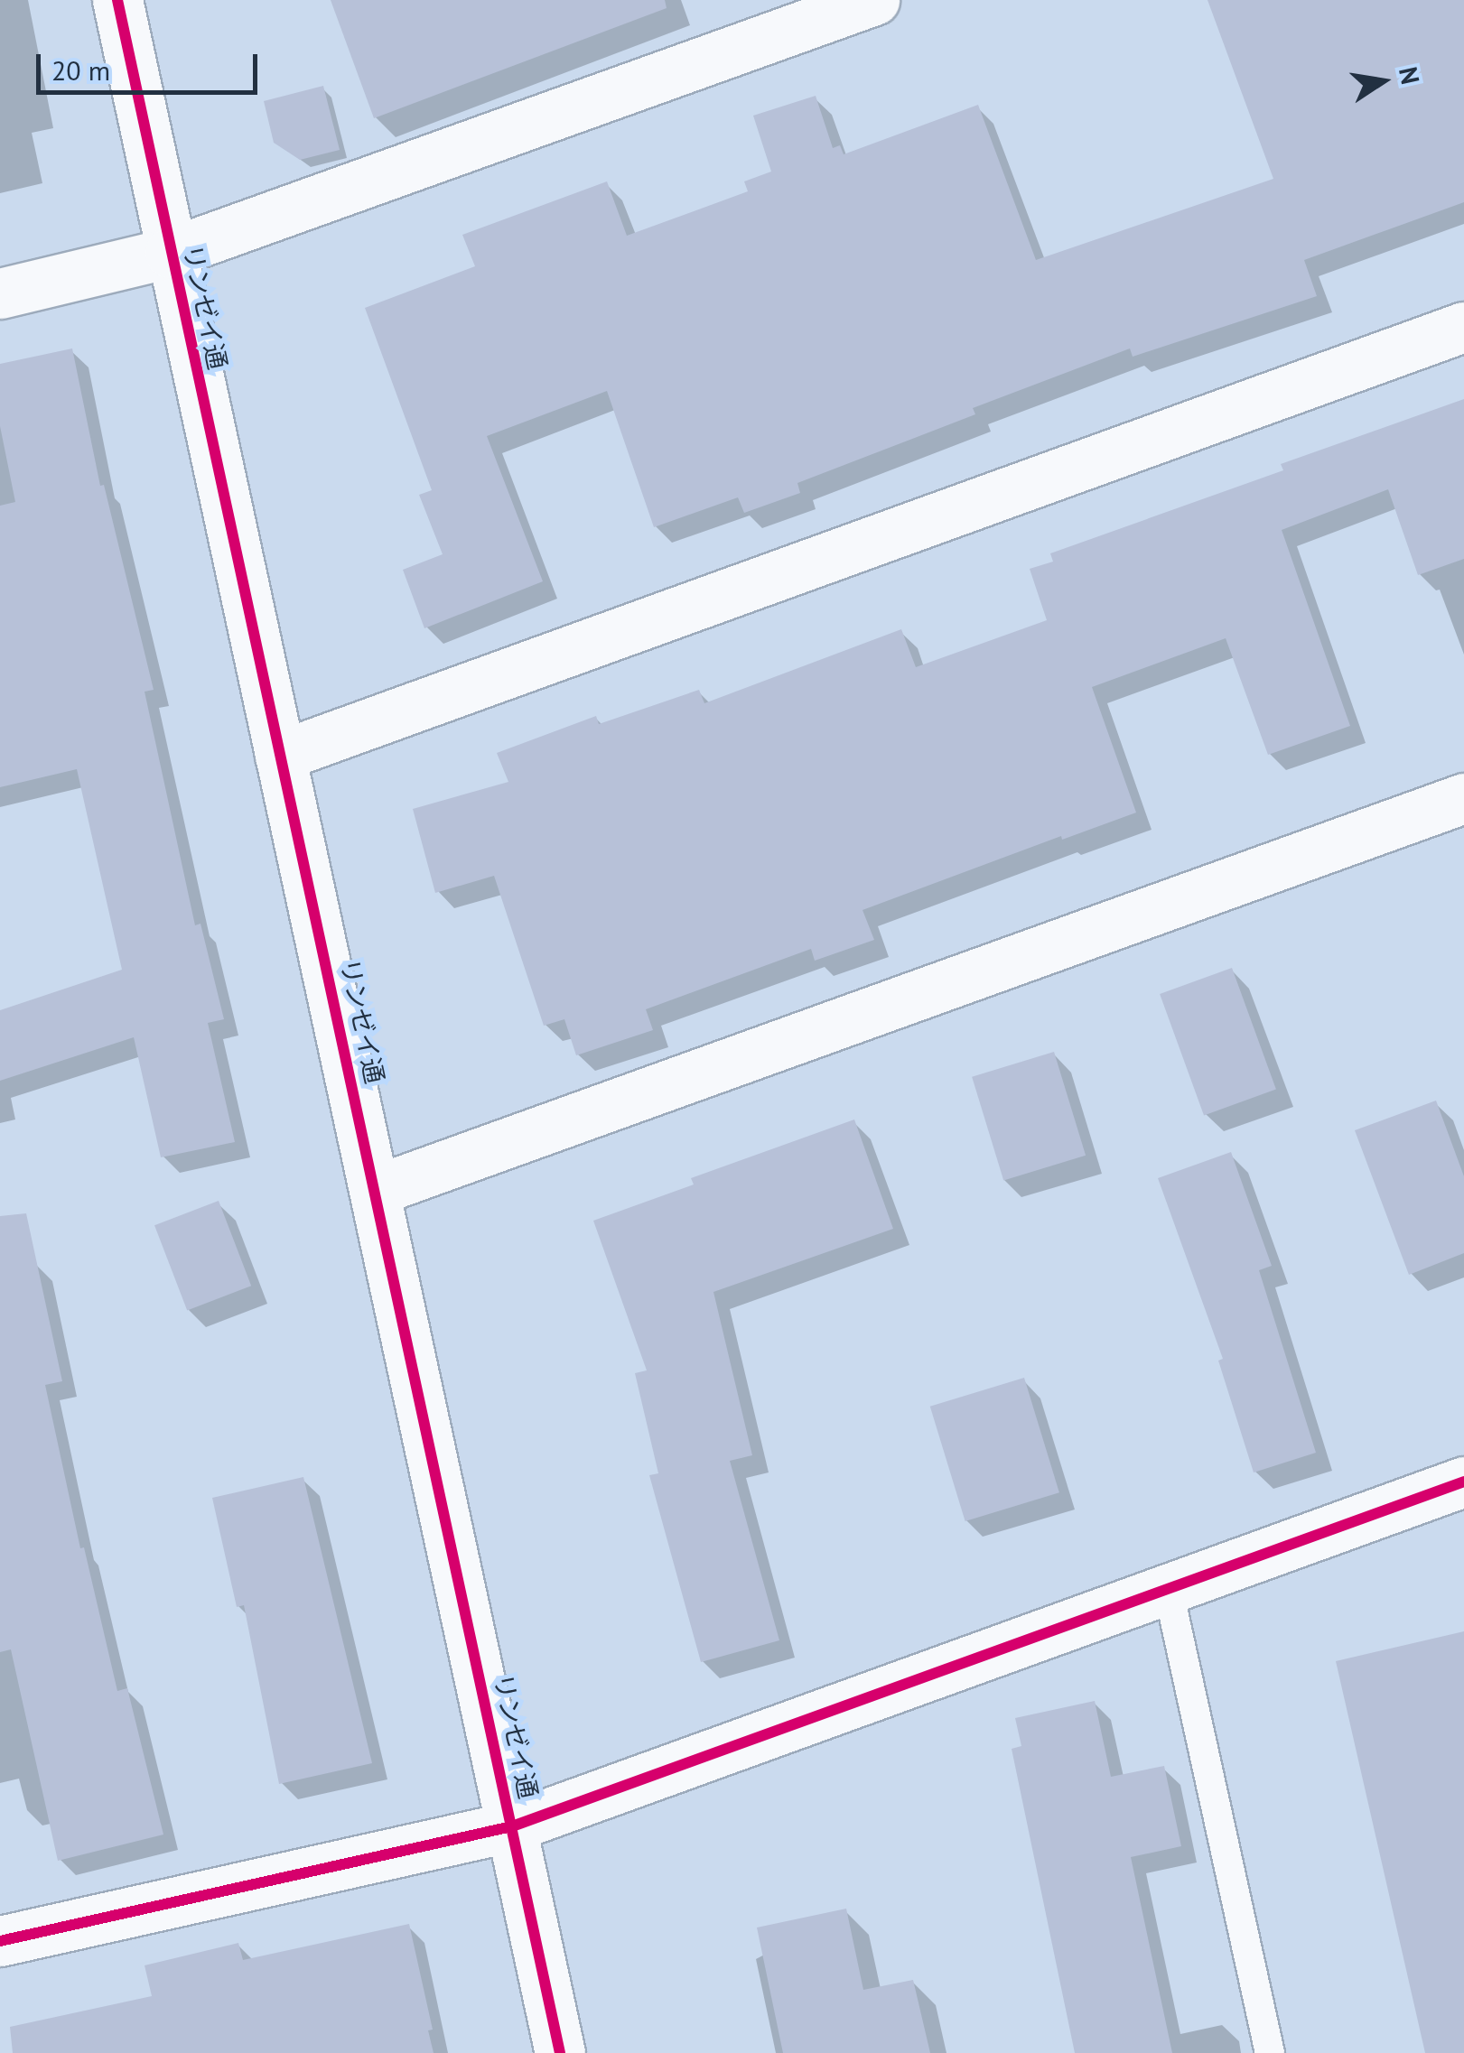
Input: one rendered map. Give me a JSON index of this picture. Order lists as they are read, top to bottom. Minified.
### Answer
{"streets":{"street":["リンゼイ通"]},"scale_bar":"20 m","north":"right"}
